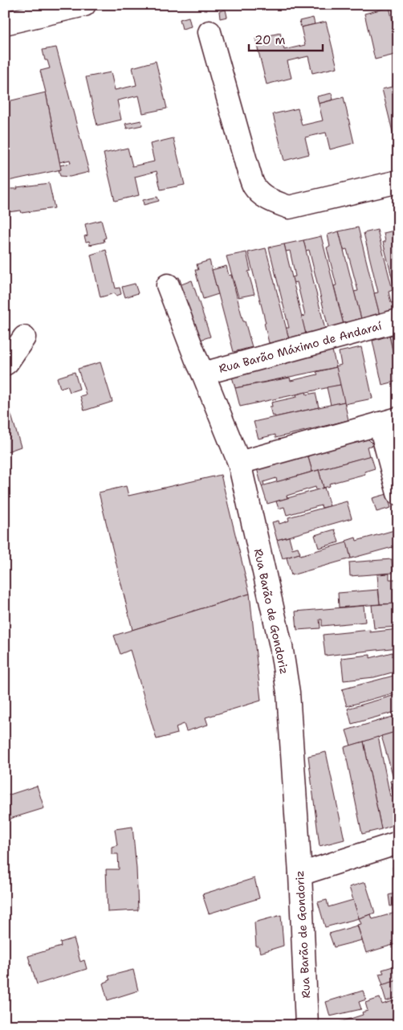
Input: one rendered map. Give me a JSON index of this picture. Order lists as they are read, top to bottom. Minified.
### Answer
{"streets":{"street":["Rua Barão Máximo de Andaraí","Rua Barão de Gondoriz"]},"crossings":[["Rua Barão Máximo de Andaraí","Rua Barão de Gondoriz"]],"scale_bar":"20 m"}
